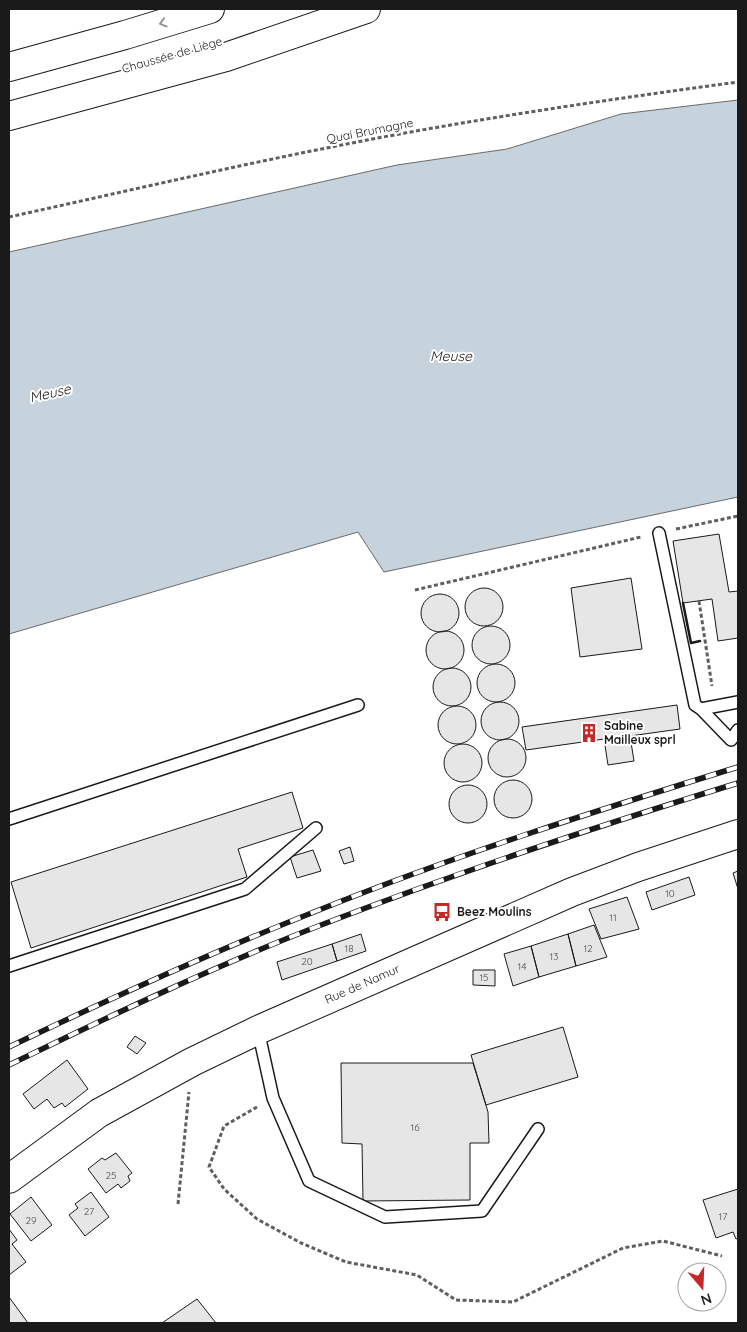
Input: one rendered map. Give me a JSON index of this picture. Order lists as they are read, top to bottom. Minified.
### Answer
{"streets":{"main road":["Chaussée de Liège","Rue de Namur"],"path":["Quai Brumagne"]},"water":["Meuse"],"places":{"building":["Sabine Mailleux sprl"],"bus stop":["Beez Moulins"]},"house_numbers":["10","11","18","12","13","20","14","15","16","25","27","17","29"],"north":"bottom"}
